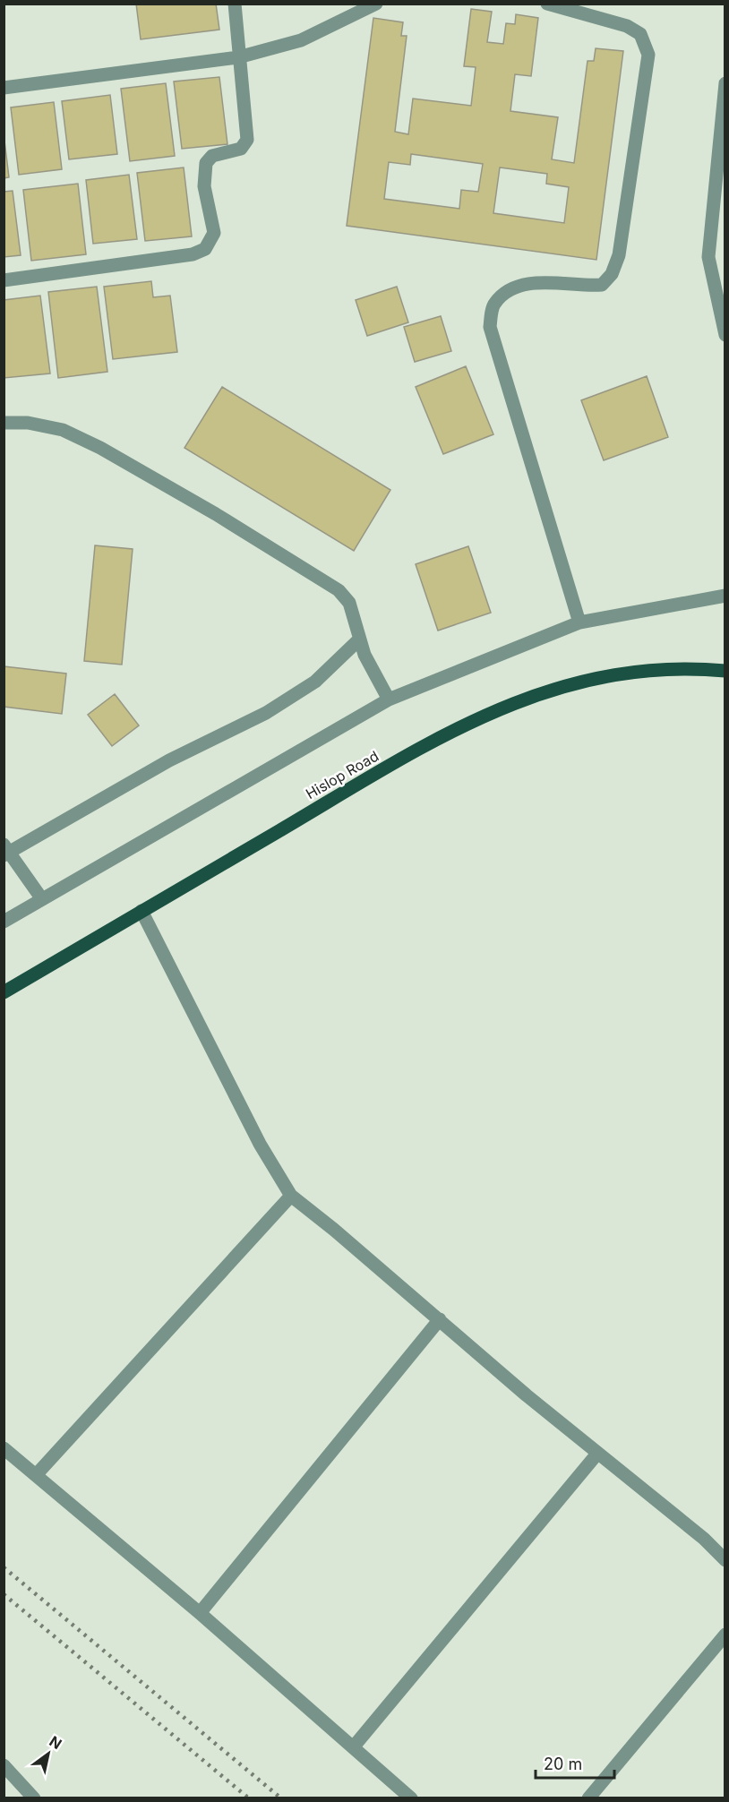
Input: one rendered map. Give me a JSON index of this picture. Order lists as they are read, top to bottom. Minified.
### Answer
{"streets":{"main road":["Hislop Road"]},"scale_bar":"20 m","north":"top right"}
